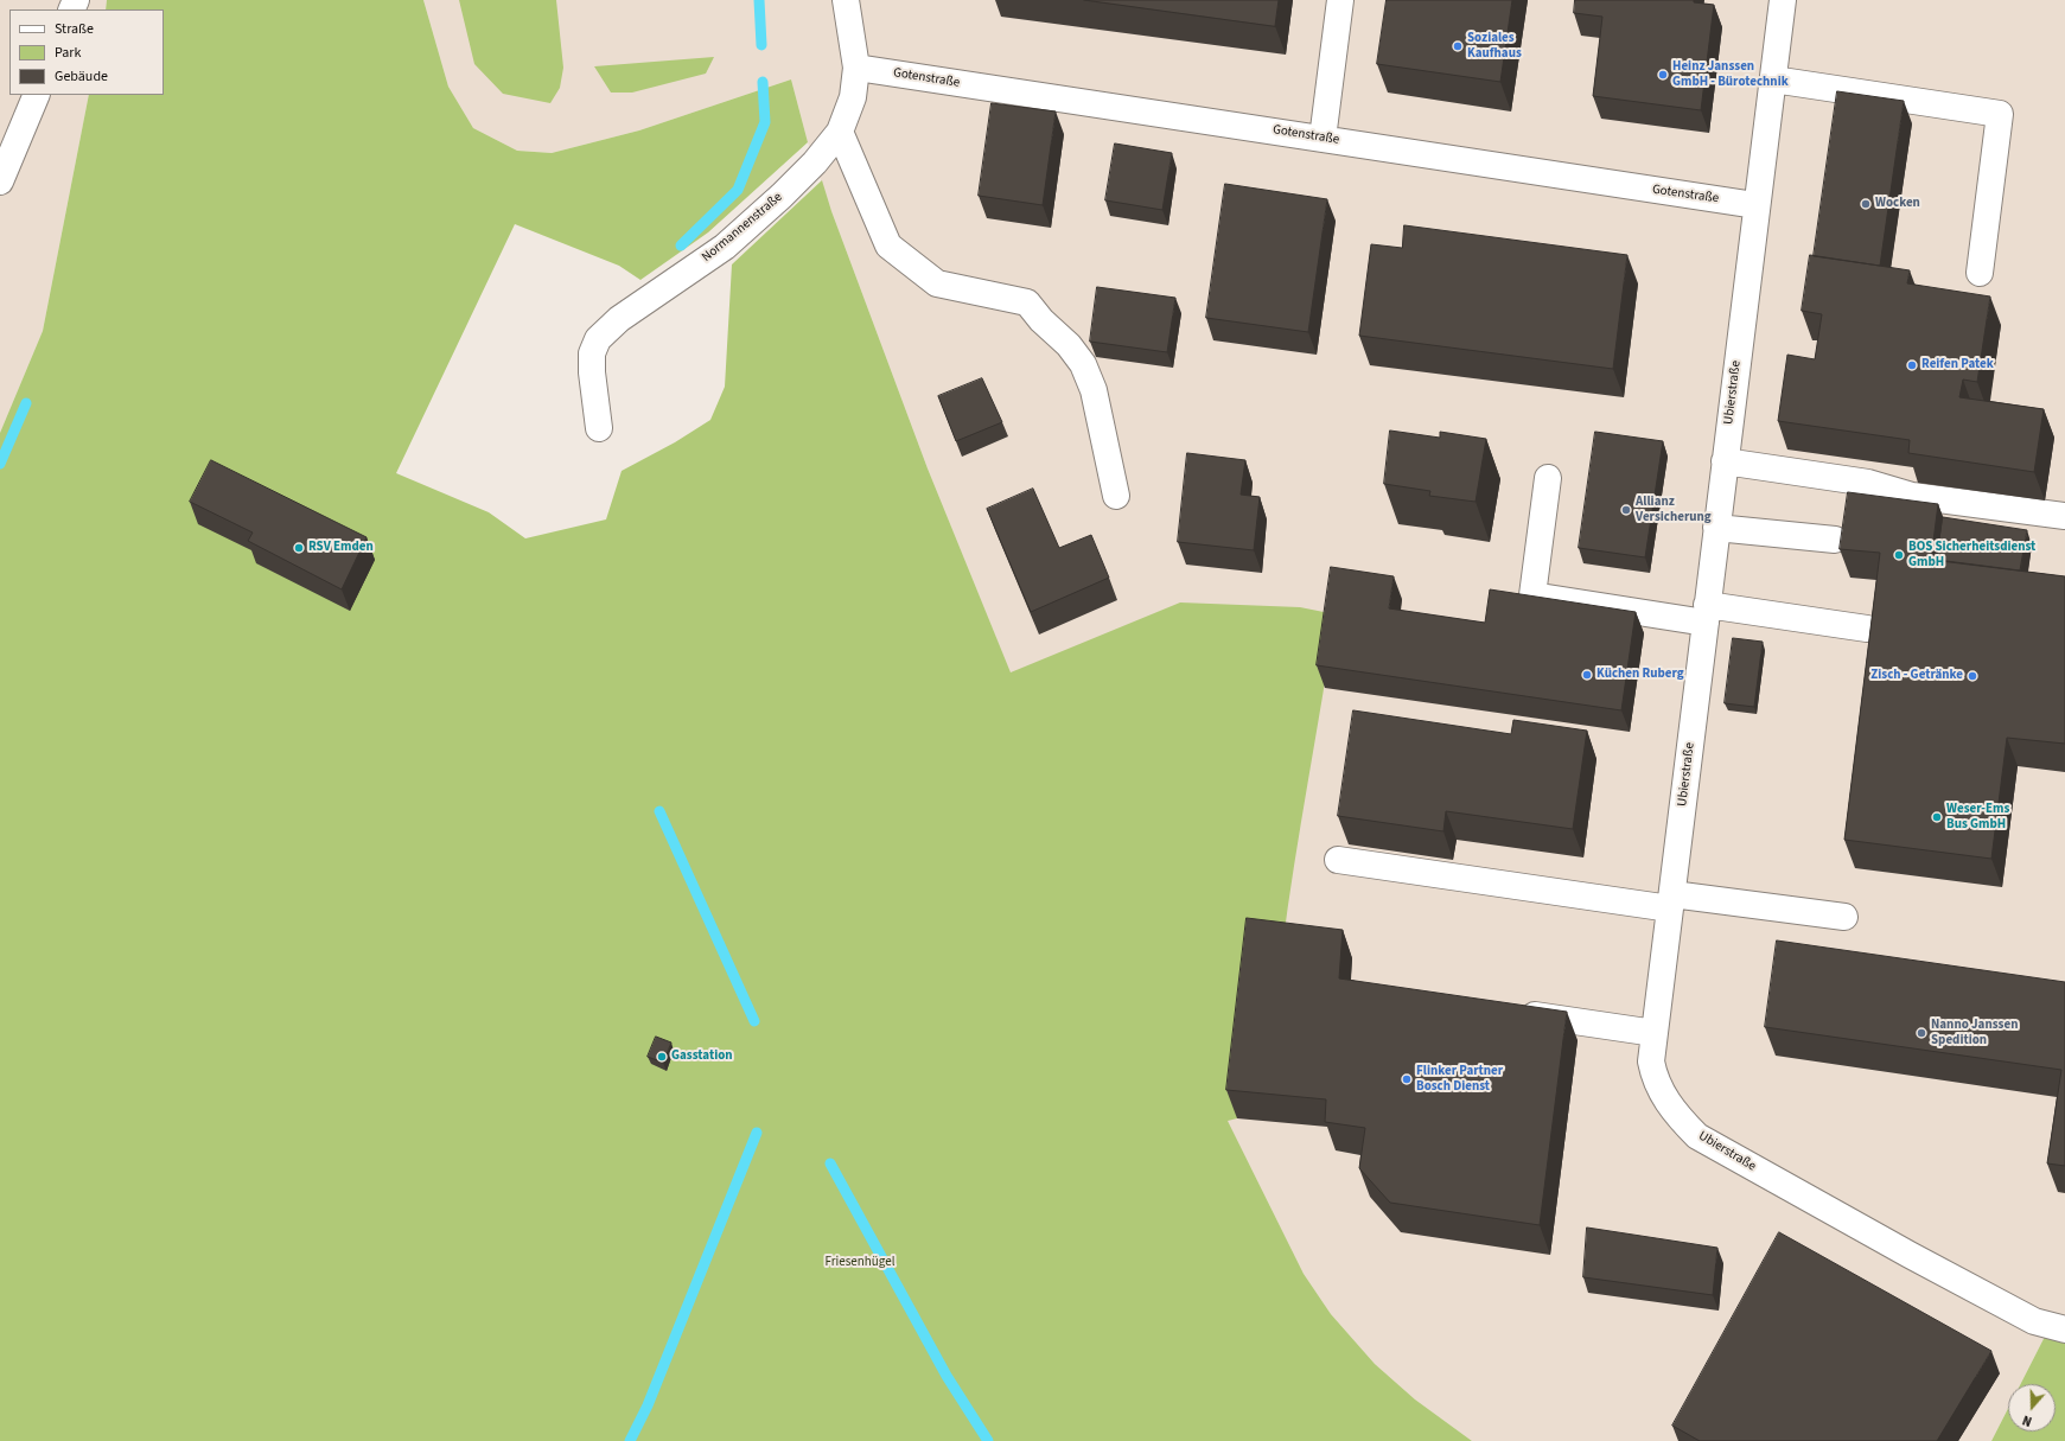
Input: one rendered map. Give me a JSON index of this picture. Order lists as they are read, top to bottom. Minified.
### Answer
{"streets":{"street":["Gotenstraße","Normannenstraße","Ubierstraße"]},"crossings":[["Gotenstraße","Normannenstraße"],["Gotenstraße","Ubierstraße"]],"parks":["Friesenhügel"],"places":["Soziales Kaufhaus","Heinz Janssen GmbH - Bürotechnik","Wocken","Reifen Patek","Allianz Versicherung","RSV Emden","BOS Sicherheitsdienst GmbH","Küchen Ruberg","Zisch - Getränke","Weser-Ems Bus GmbH","Nanno Janssen Spedition","Gasstation","Flinker Partner Bosch Dienst"],"legend":["Straße","Park","Gebäude"],"north":"bottom"}
